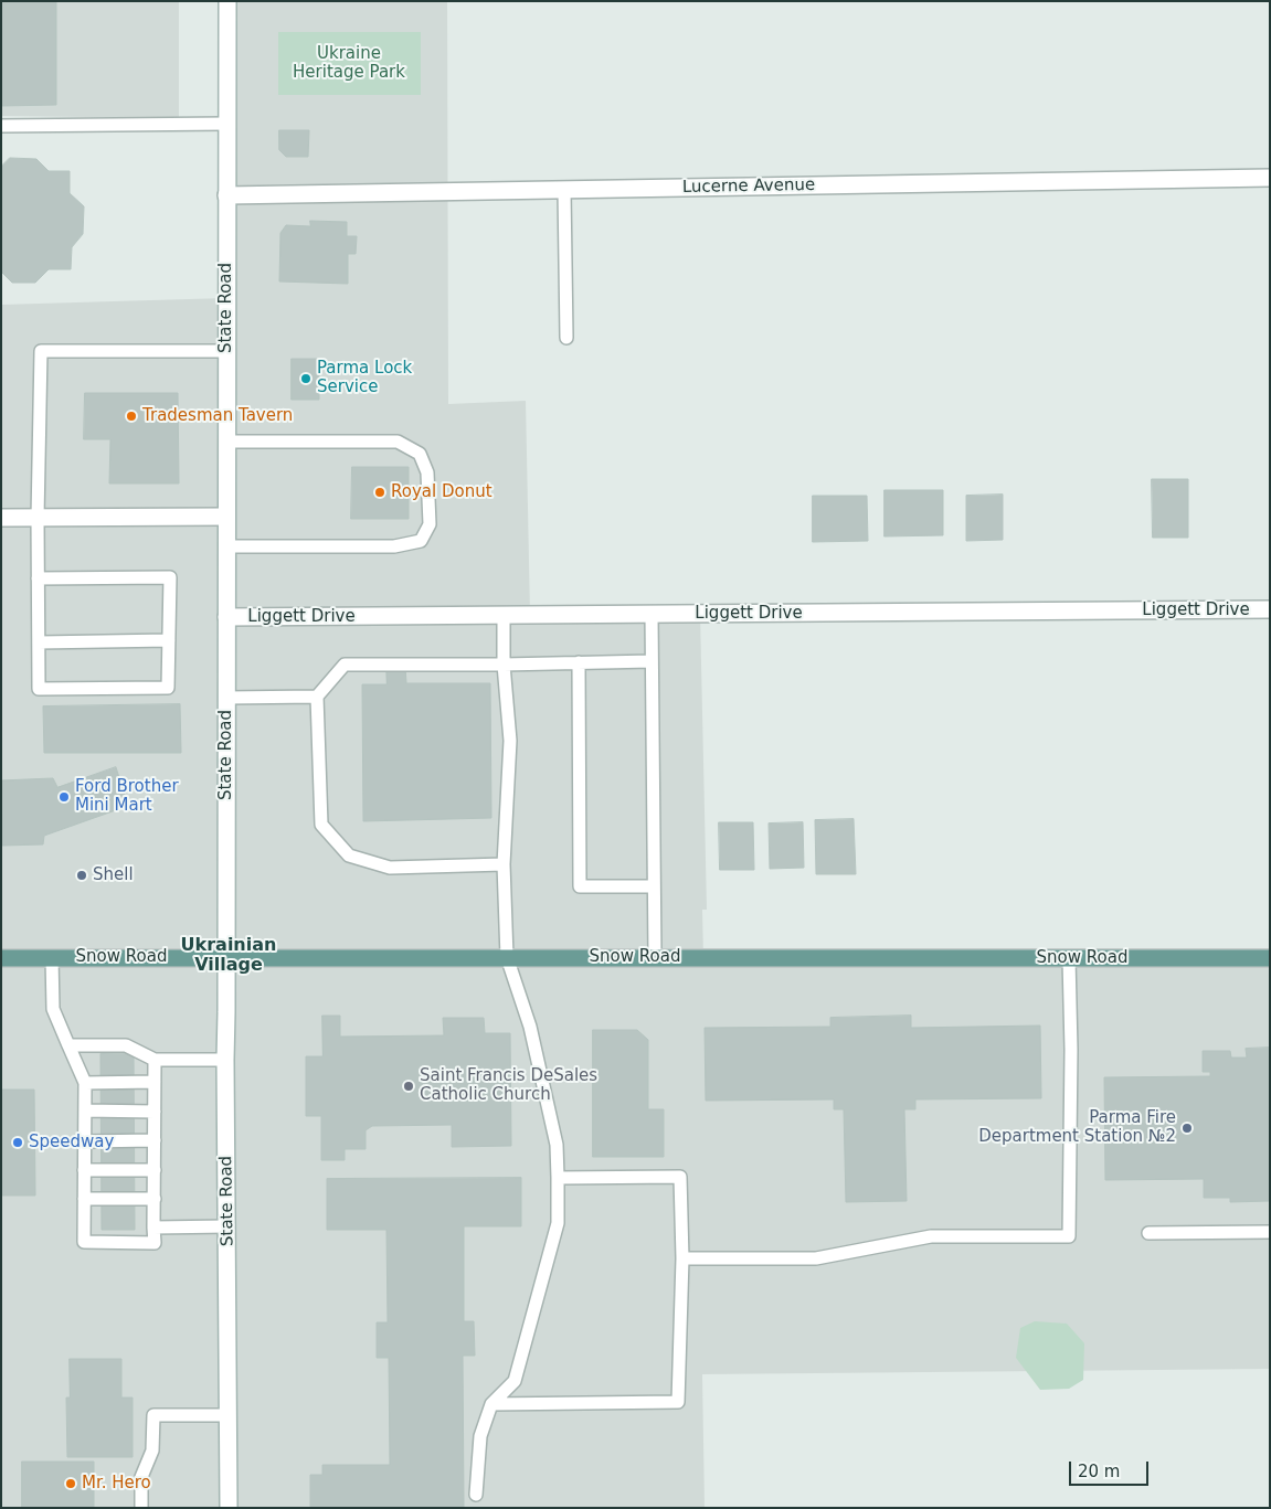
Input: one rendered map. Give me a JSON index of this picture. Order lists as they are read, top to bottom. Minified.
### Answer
{"streets":{"main road":["Snow Road"],"street":["Lucerne Avenue","State Road","Liggett Drive"]},"crossings":[["Lucerne Avenue","State Road"],["State Road","Liggett Drive"],["State Road","Snow Road"]],"districts":["Ukrainian Village"],"parks":["Ukraine Heritage Park"],"places":["Parma Lock Service","Tradesman Tavern","Royal Donut","Ford Brother Mini Mart","Shell","Saint Francis DeSales Catholic Church","Parma Fire Department Station №2","Speedway","Mr. Hero"],"scale_bar":"20 m"}
